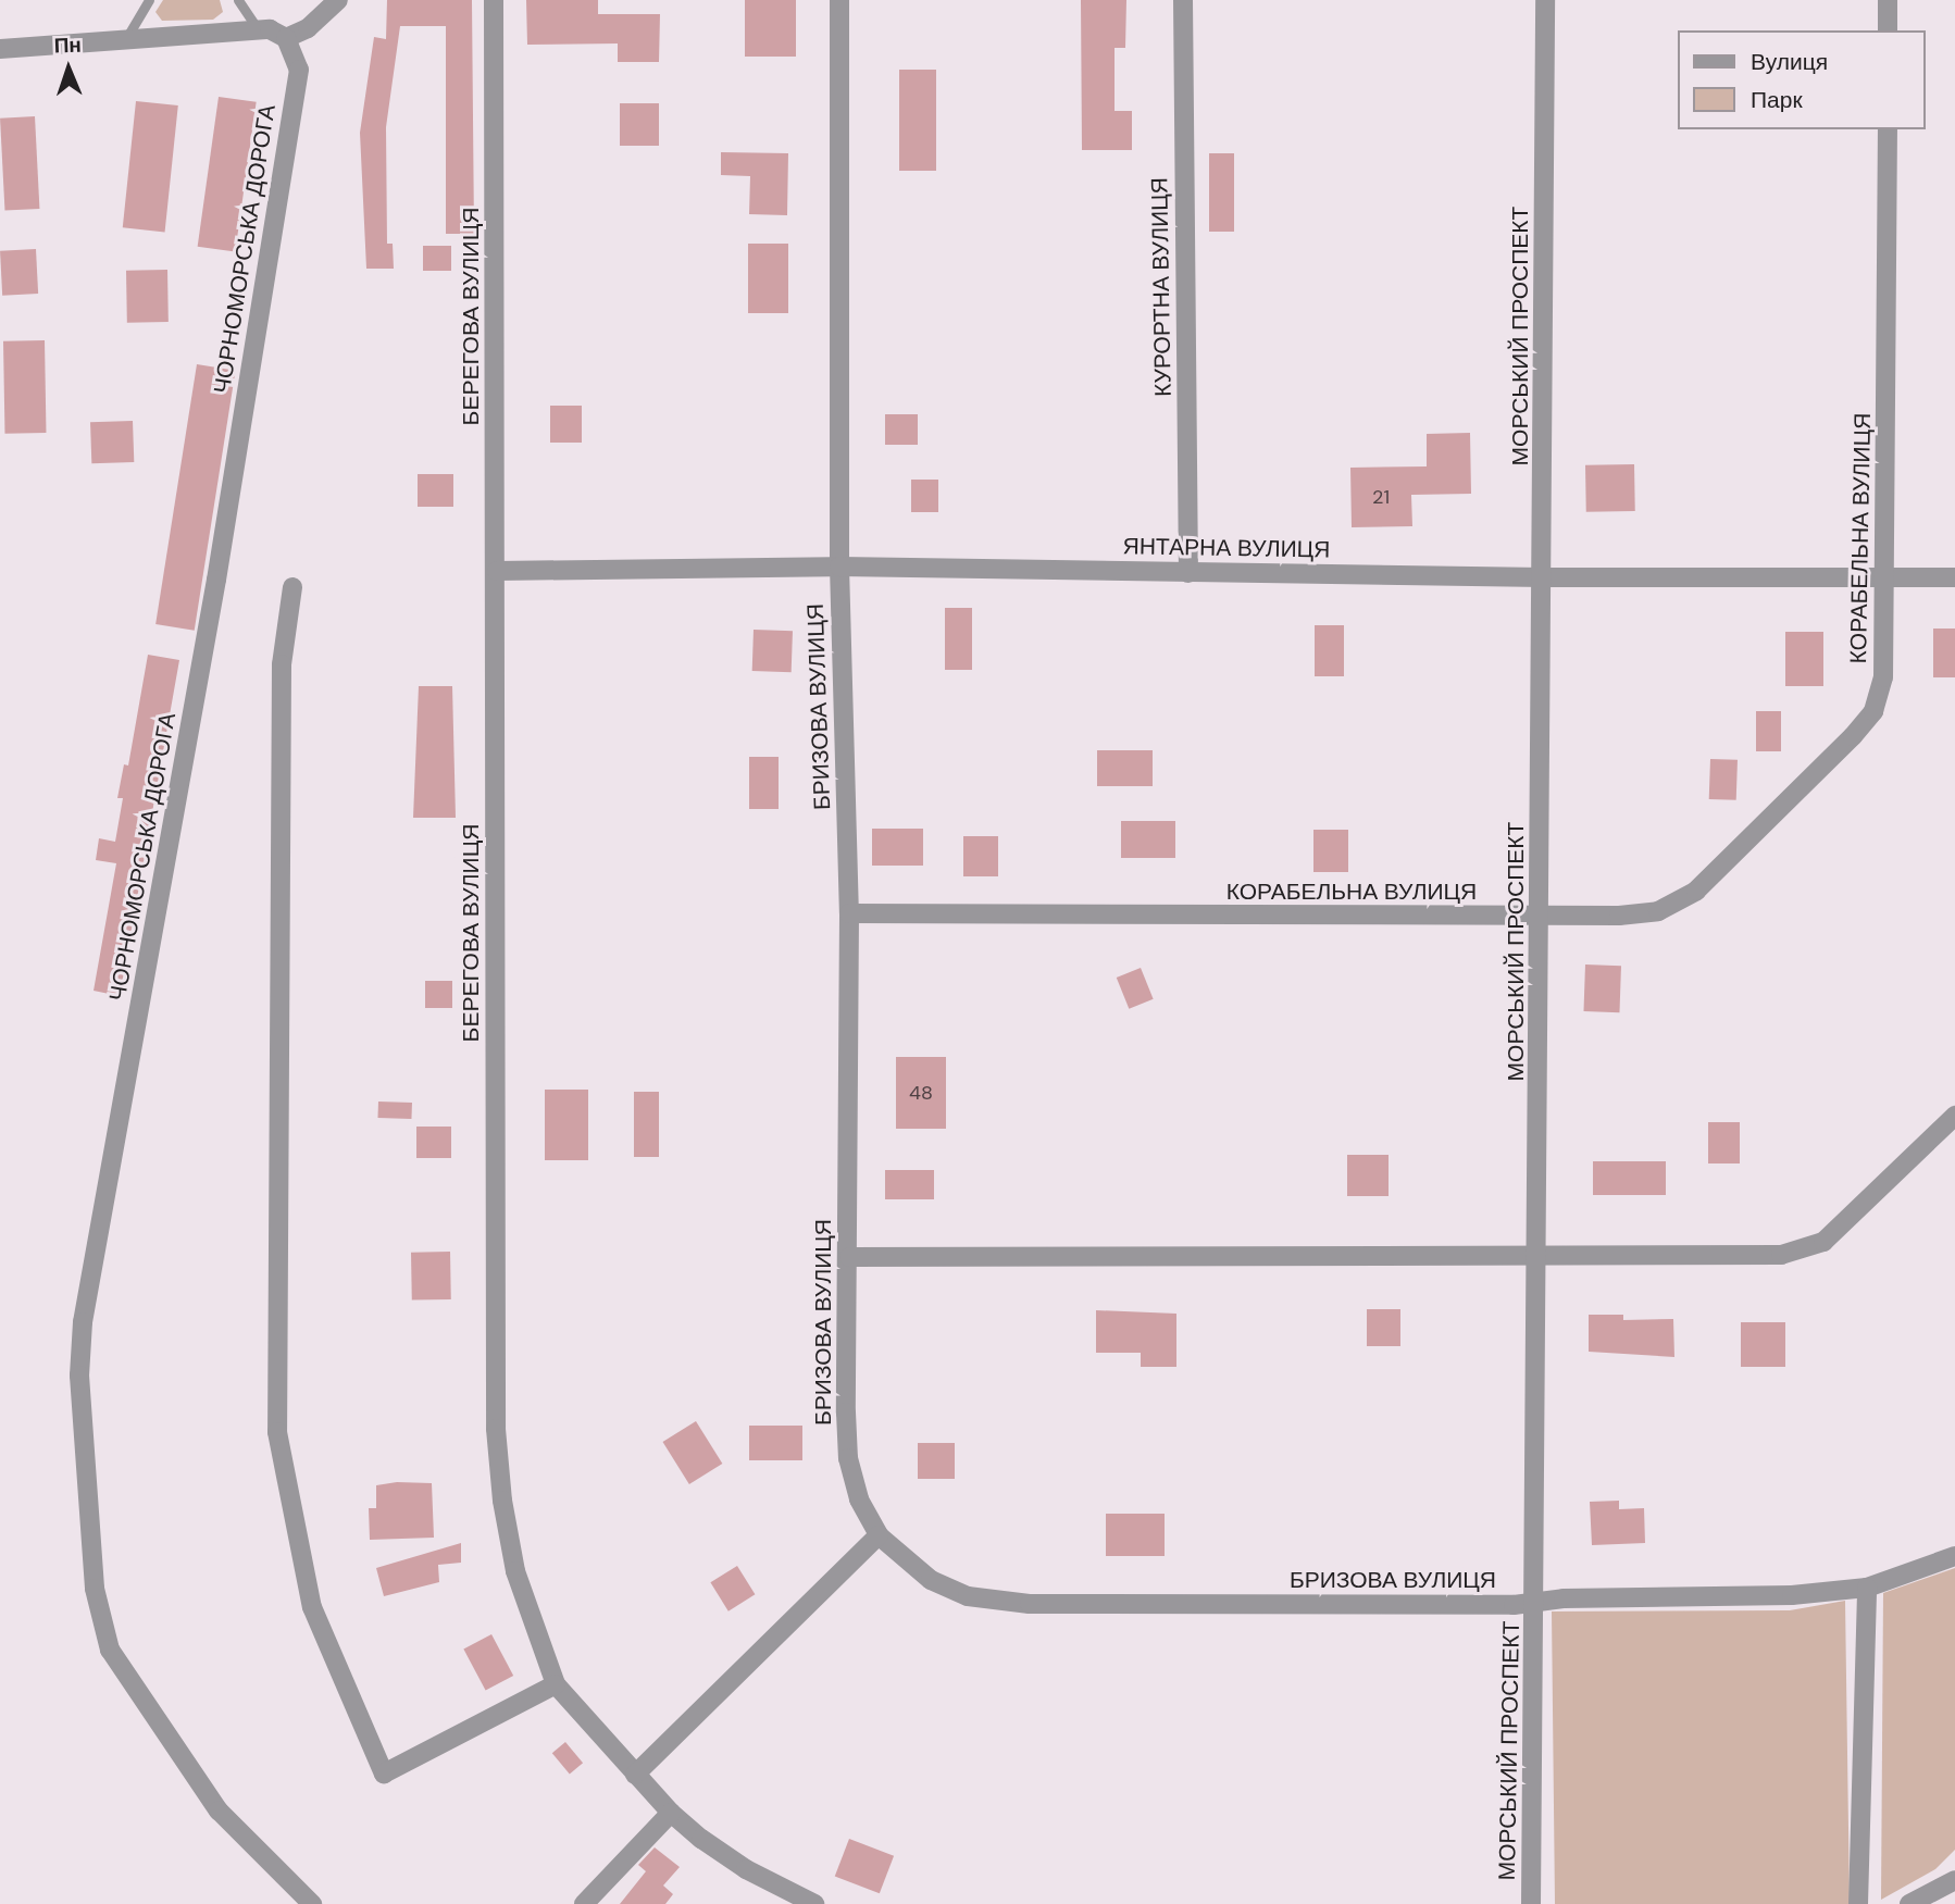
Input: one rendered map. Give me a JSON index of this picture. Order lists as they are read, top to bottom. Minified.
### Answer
{"streets":{"street":["ЧОРНОМОРСЬКА ДОРОГА","КУРОРТНА ВУЛИЦЯ","БЕРЕГОВА ВУЛИЦЯ","МОРСЬКИЙ ПРОСПЕКТ","КОРАБЕЛЬНА ВУЛИЦЯ","ЯНТАРНА ВУЛИЦЯ","БРИЗОВА ВУЛИЦЯ"]},"crossings":[["КУРОРТНА ВУЛИЦЯ","ЯНТАРНА ВУЛИЦЯ"],["БЕРЕГОВА ВУЛИЦЯ","ЯНТАРНА ВУЛИЦЯ"],["МОРСЬКИЙ ПРОСПЕКТ","КОРАБЕЛЬНА ВУЛИЦЯ"],["МОРСЬКИЙ ПРОСПЕКТ","ЯНТАРНА ВУЛИЦЯ"],["МОРСЬКИЙ ПРОСПЕКТ","БРИЗОВА ВУЛИЦЯ"],["КОРАБЕЛЬНА ВУЛИЦЯ","ЯНТАРНА ВУЛИЦЯ"],["КОРАБЕЛЬНА ВУЛИЦЯ","БРИЗОВА ВУЛИЦЯ"],["ЯНТАРНА ВУЛИЦЯ","БРИЗОВА ВУЛИЦЯ"]],"house_numbers":["21","48"],"legend":["Вулиця","Парк"],"north":"top"}
